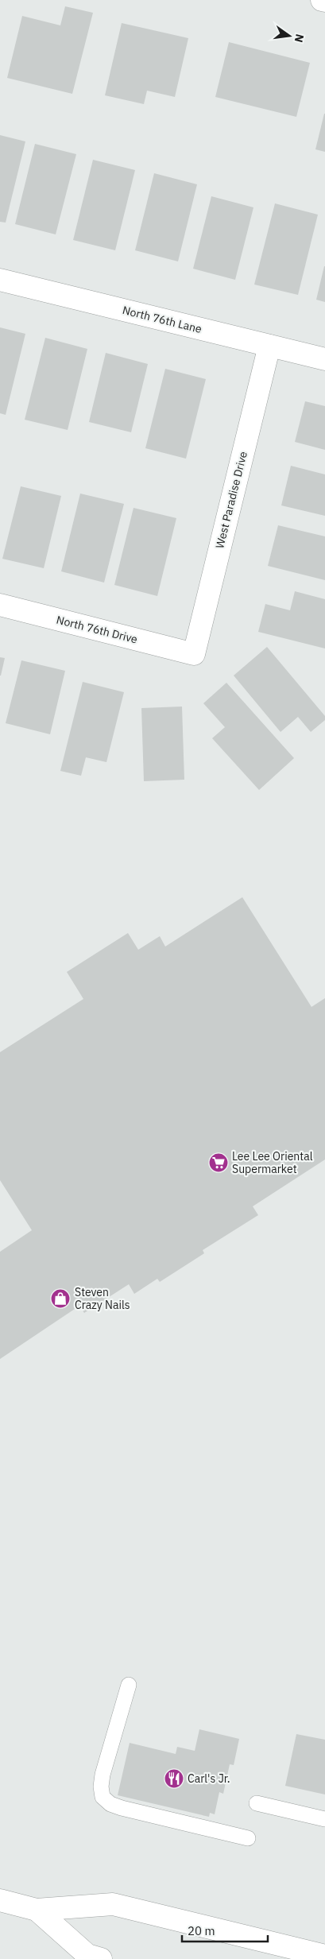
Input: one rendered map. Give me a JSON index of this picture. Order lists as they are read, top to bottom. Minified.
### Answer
{"streets":{"street":["North 76th Lane","West Paradise Drive","North 76th Drive"]},"crossings":[["North 76th Lane","West Paradise Drive"],["West Paradise Drive","North 76th Drive"]],"places":{"supermarket":["Lee Lee Oriental Supermarket"],"shop":["Steven Crazy Nails"],"restaurant":["Carl's Jr."]},"scale_bar":"20 m","north":"right"}
